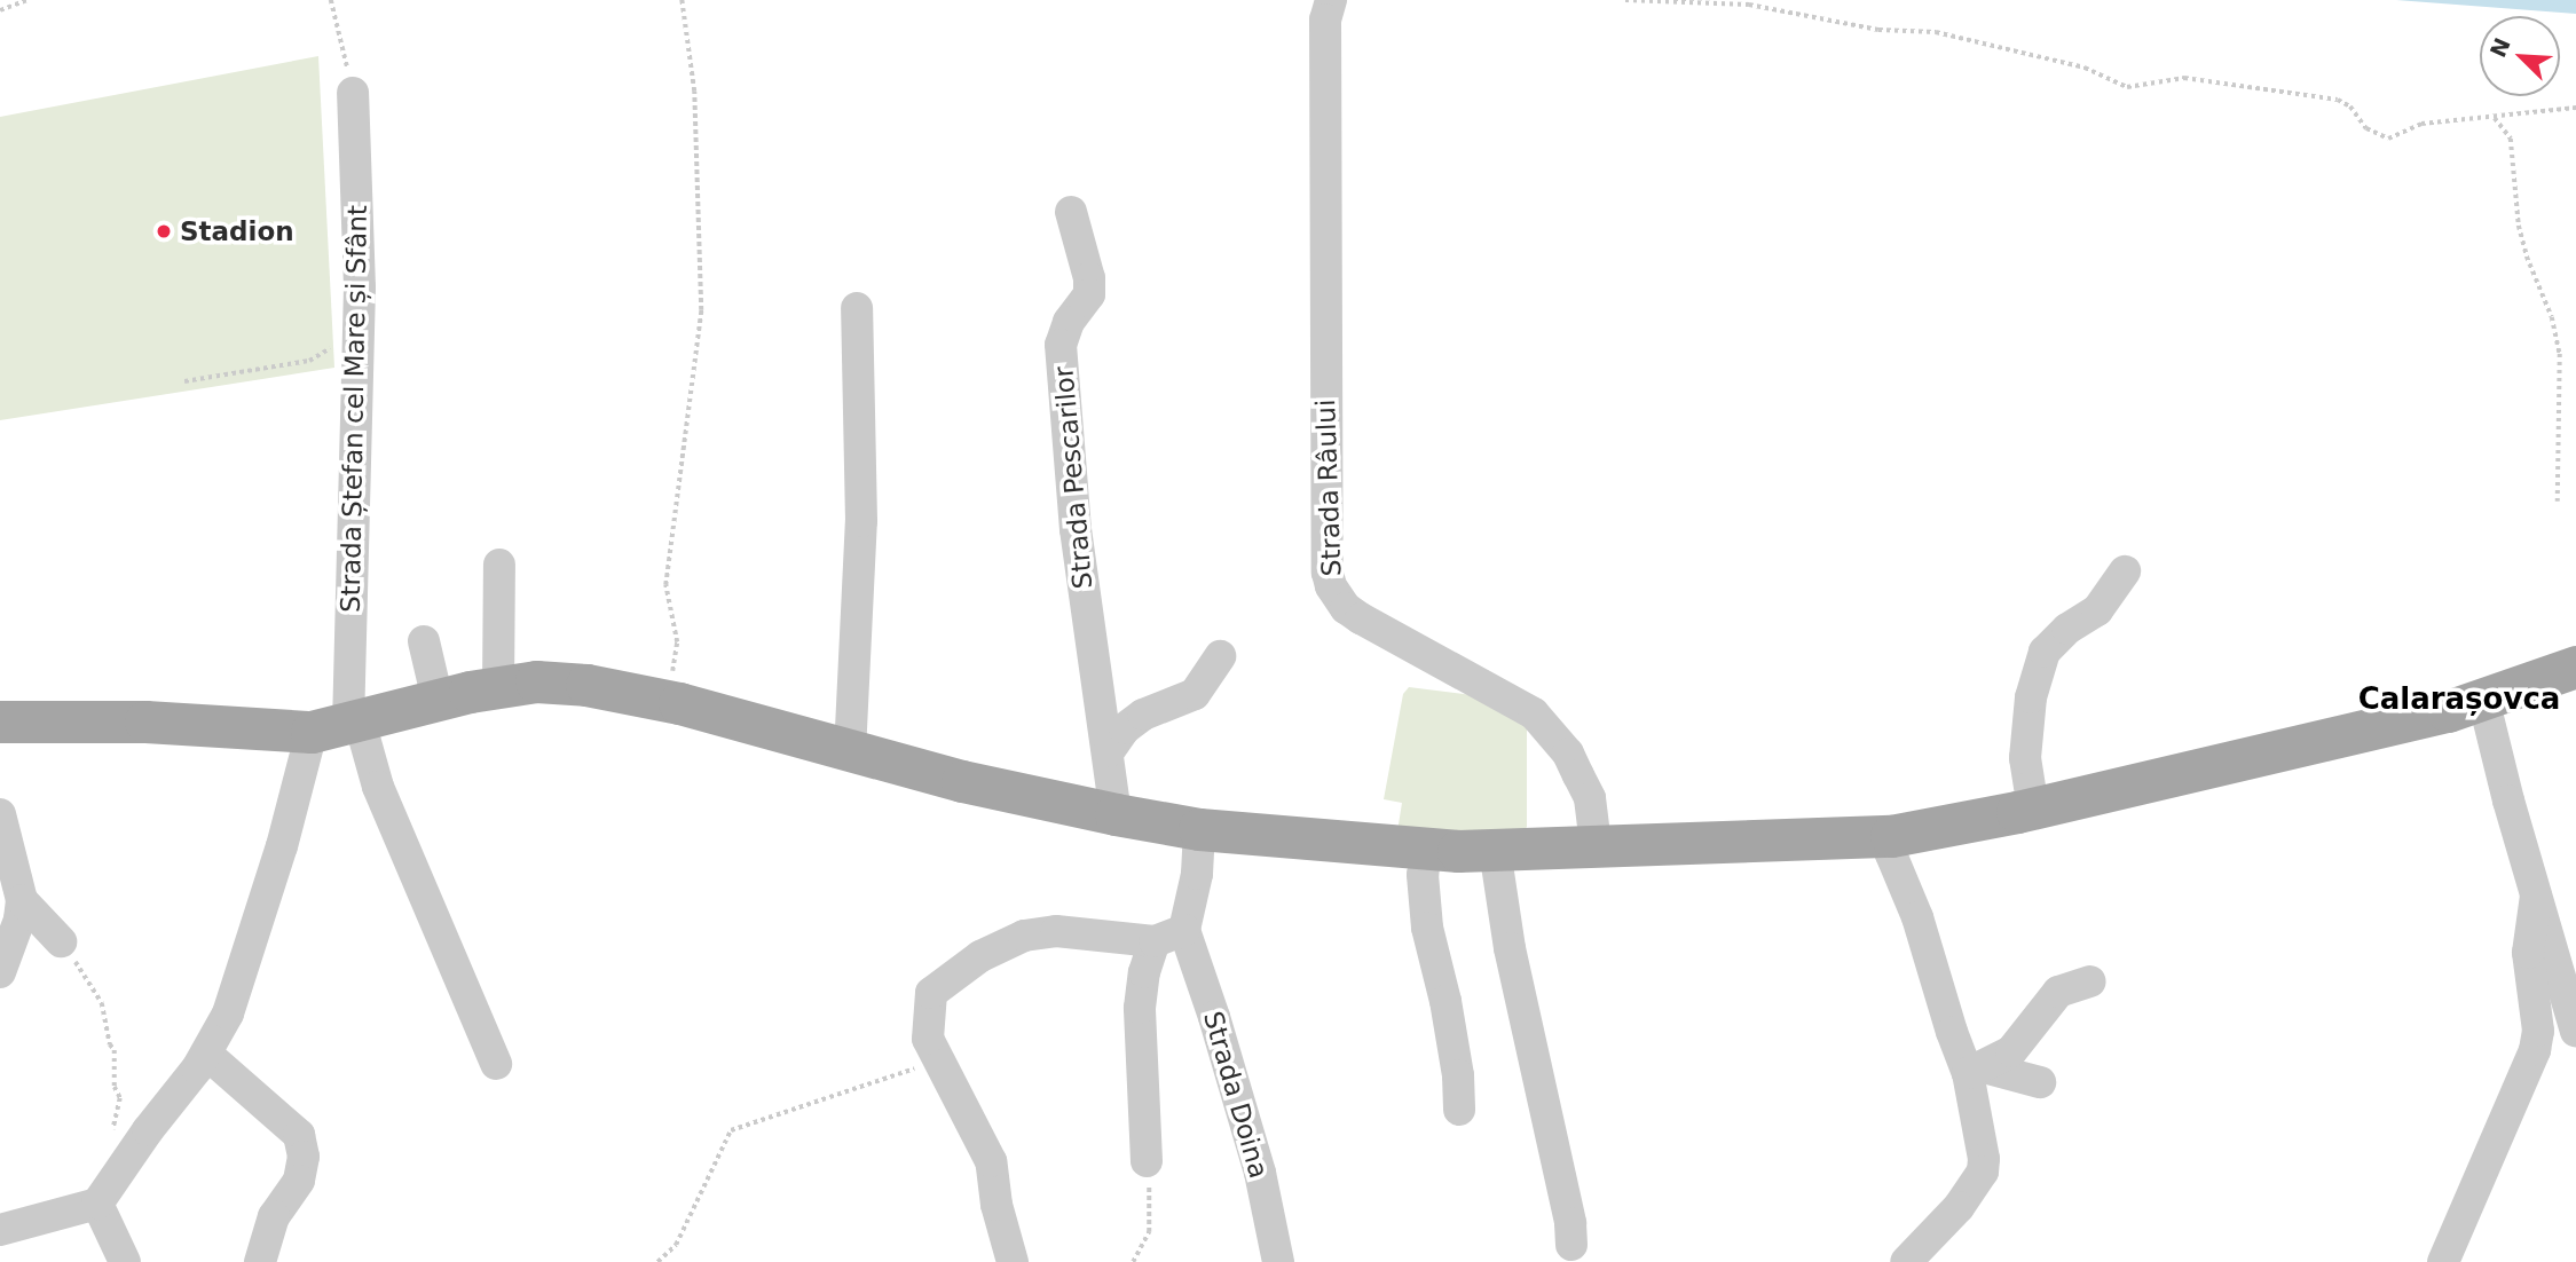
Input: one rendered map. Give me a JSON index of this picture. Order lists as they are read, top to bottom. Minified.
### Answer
{"streets":{"street":["Strada Ștefan cel Mare și Sfânt","Strada Pescarilor","Strada Râului","Strada Doina"]},"districts":["Calarașovca"],"places":["Stadion"],"north":"top left"}
